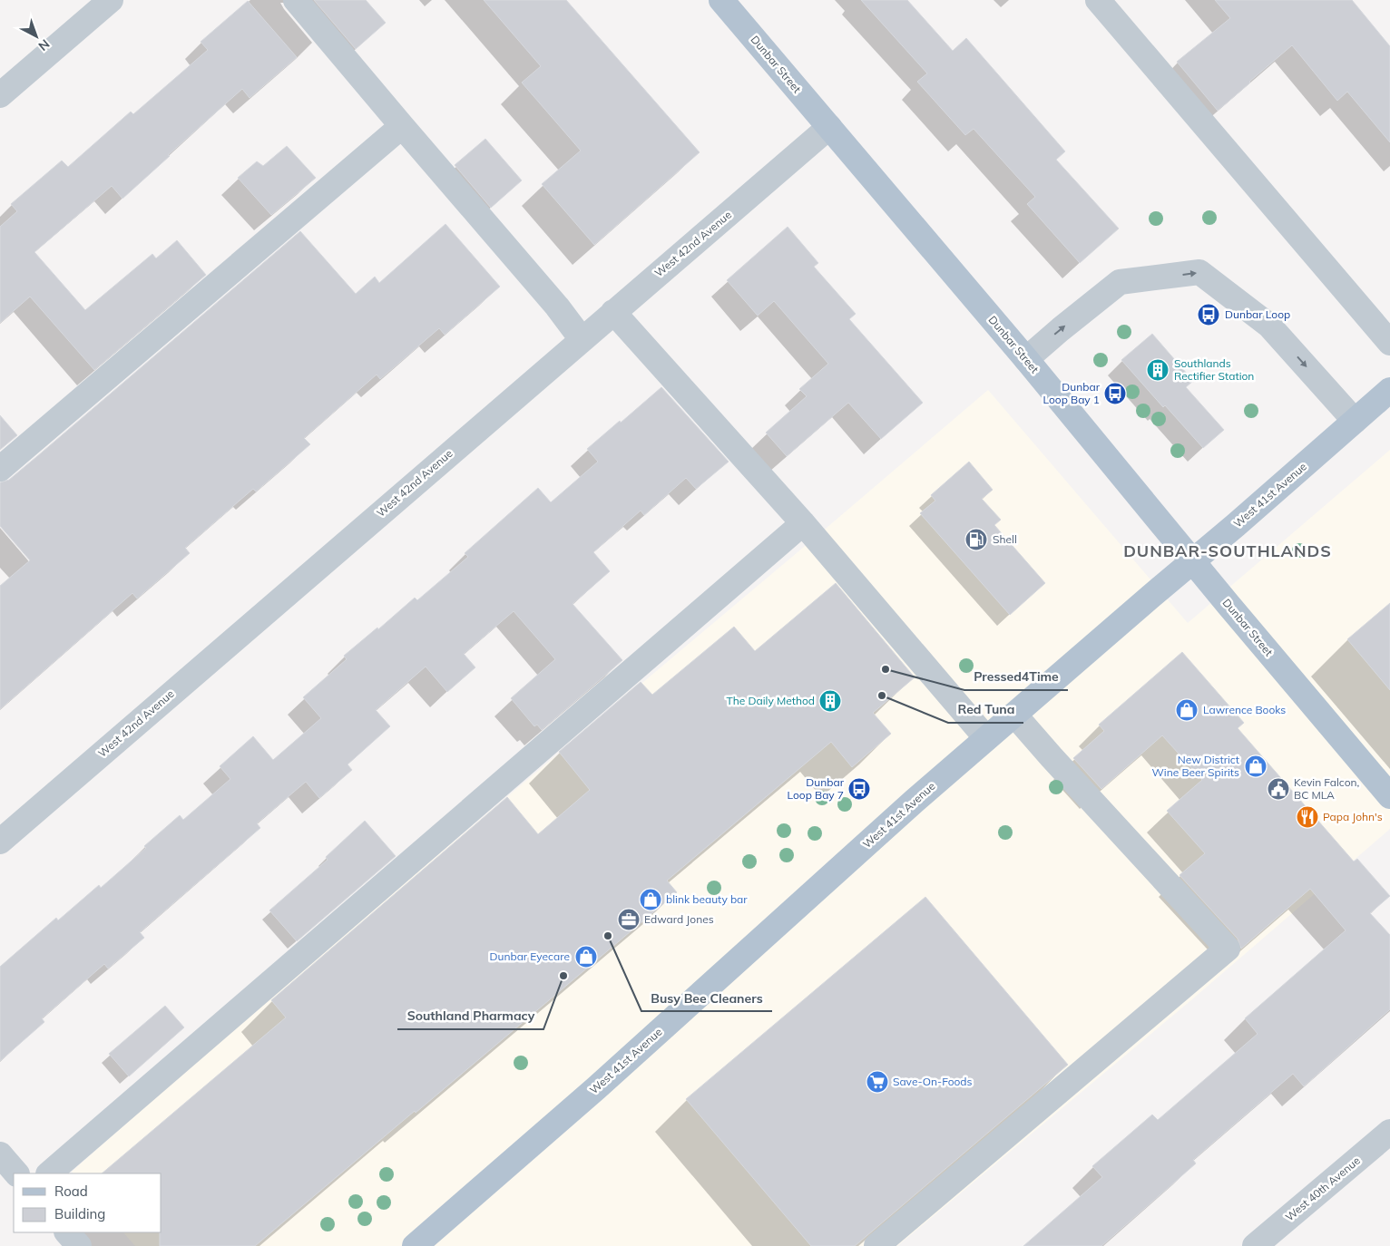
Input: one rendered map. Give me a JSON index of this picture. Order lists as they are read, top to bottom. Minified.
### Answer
{"streets":{"main road":["Dunbar Street","West 41st Avenue"],"street":["West 42nd Avenue","West 40th Avenue"]},"crossings":[["Dunbar Street","West 42nd Avenue"],["Dunbar Street","West 41st Avenue"]],"districts":["DUNBAR-SOUTHLANDS"],"places":{"bus stop":["Dunbar Loop","Dunbar Loop Bay 1","Dunbar Loop Bay 7"],"building":["Southlands Rectifier Station","The Daily Method"],"fuel station":["Shell"],"other":["Pressed4Time","Red Tuna","Busy Bee Cleaners","Southland Pharmacy"],"shop":["Lawrence Books","New District Wine Beer Spirits","blink beauty bar","Dunbar Eyecare"],"public building":["Kevin Falcon, BC MLA"],"restaurant":["Papa John's"],"office":["Edward Jones"],"supermarket":["Save-On-Foods"]},"legend":["Road","Building"],"north":"bottom right"}
